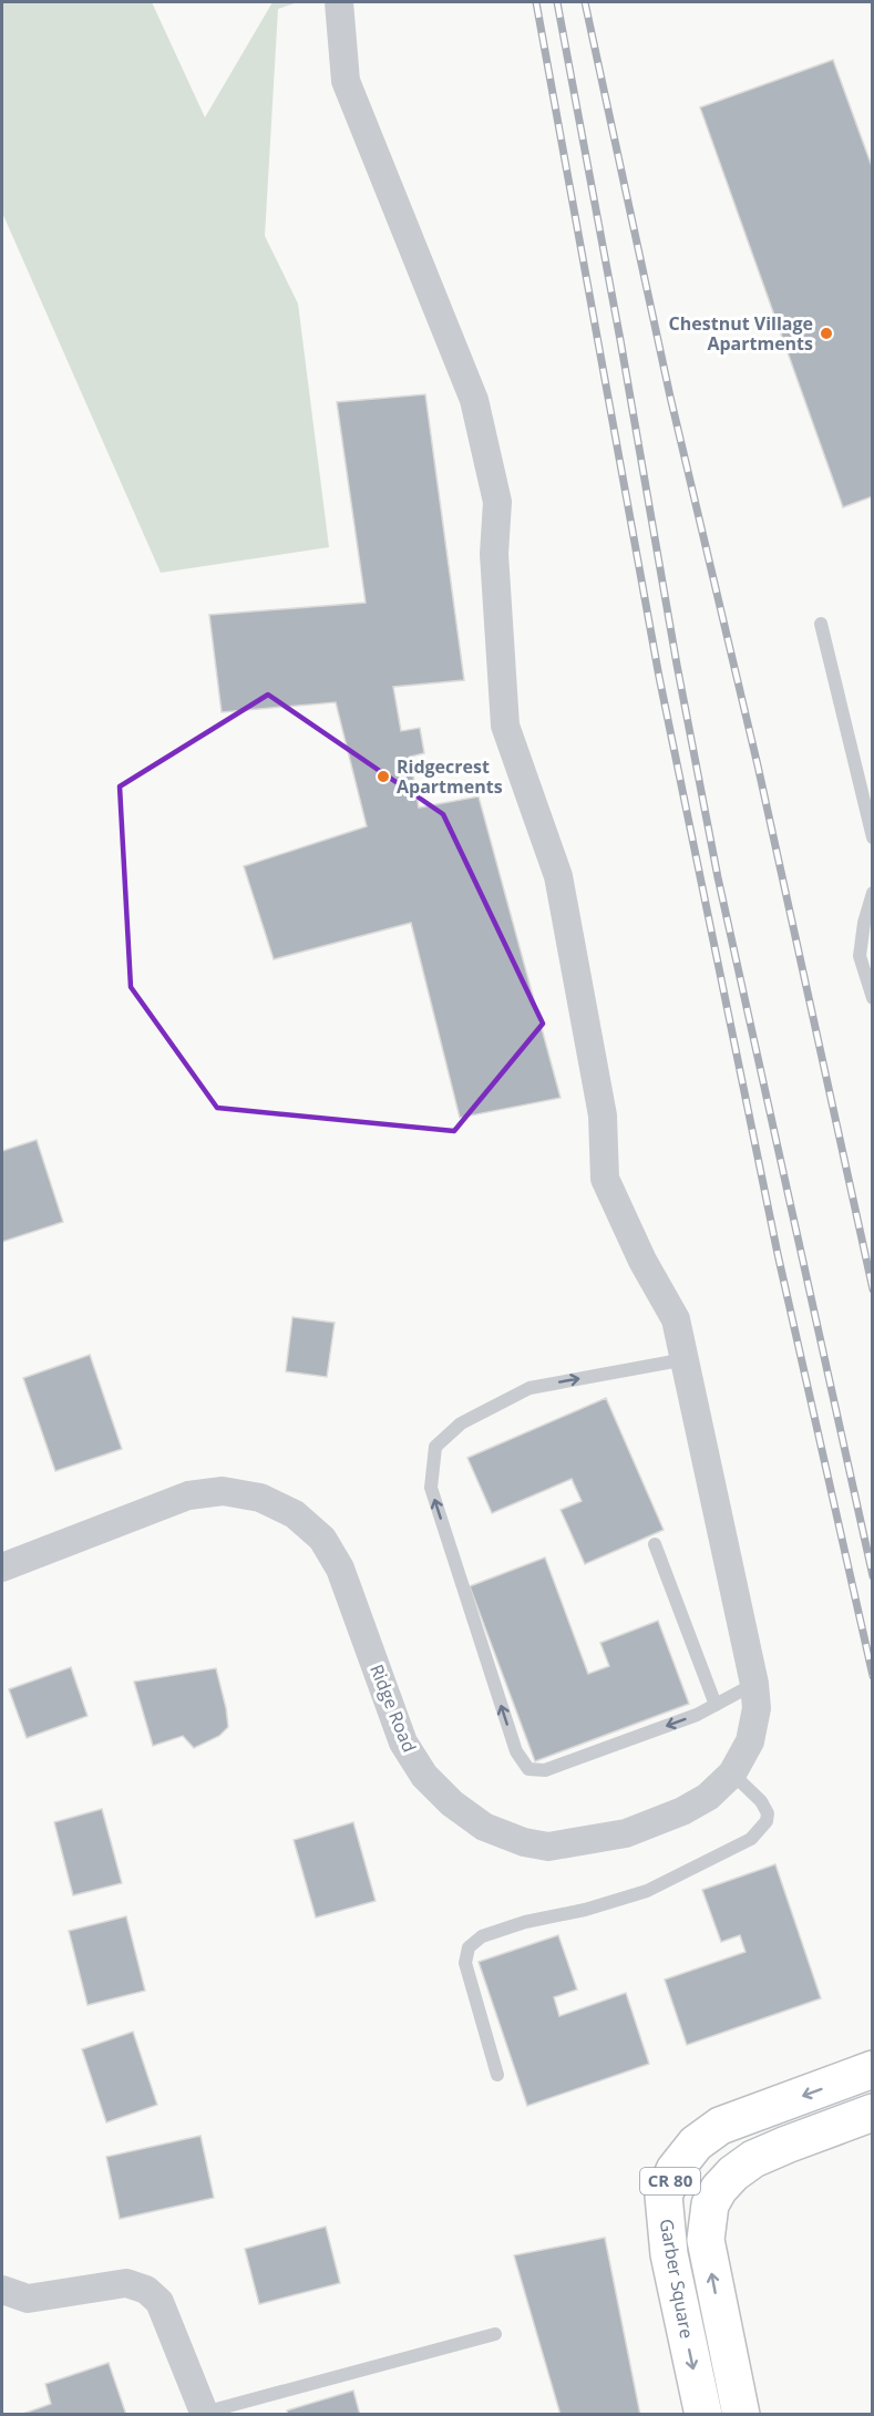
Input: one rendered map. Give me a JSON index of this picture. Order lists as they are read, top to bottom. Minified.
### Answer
{"streets":{"main road":["CR 80","Garber Square"],"street":["Ridge Road"]},"places":["Chestnut Village Apartments","Ridgecrest Apartments"]}
